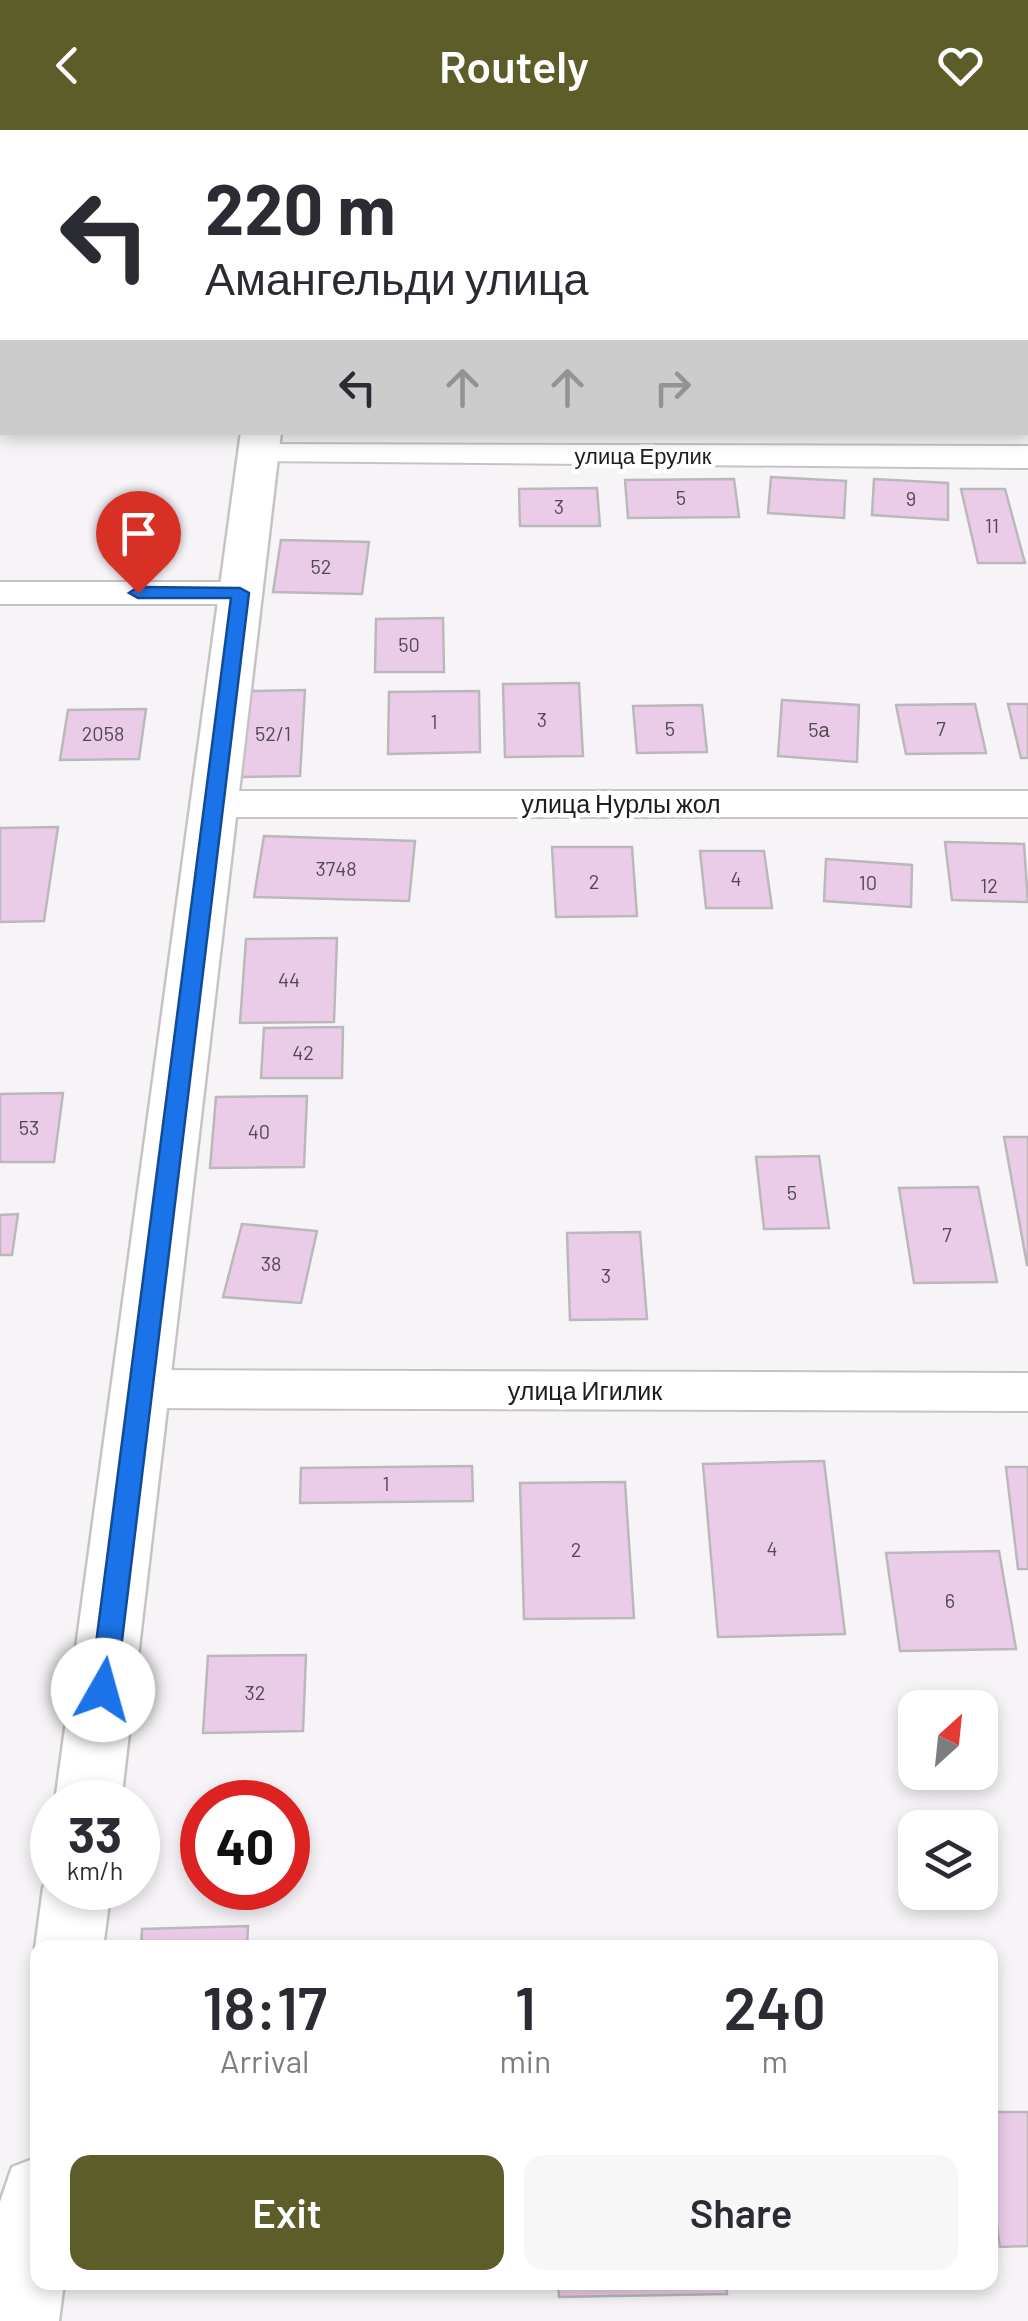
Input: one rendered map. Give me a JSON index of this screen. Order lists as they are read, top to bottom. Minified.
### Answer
{"streets":{"street":["улица Ерулик","улица Нурлы жол","улица Игилик"]},"house_numbers":["5","9","3","11","52","50","3","1","5","7","5а","2058","52/1","3748","4","2","10","12","44","42","53","40","5","7","38","3","1","4","2","6","32"],"north":"top right","page":{"header":"Routely","turn":["220 m","Амангельди улица"],"speed":"33 km/h","limit":"40","eta":["18:17","Arrival","1","min","240","m"],"buttons":["Exit","Share"]}}
